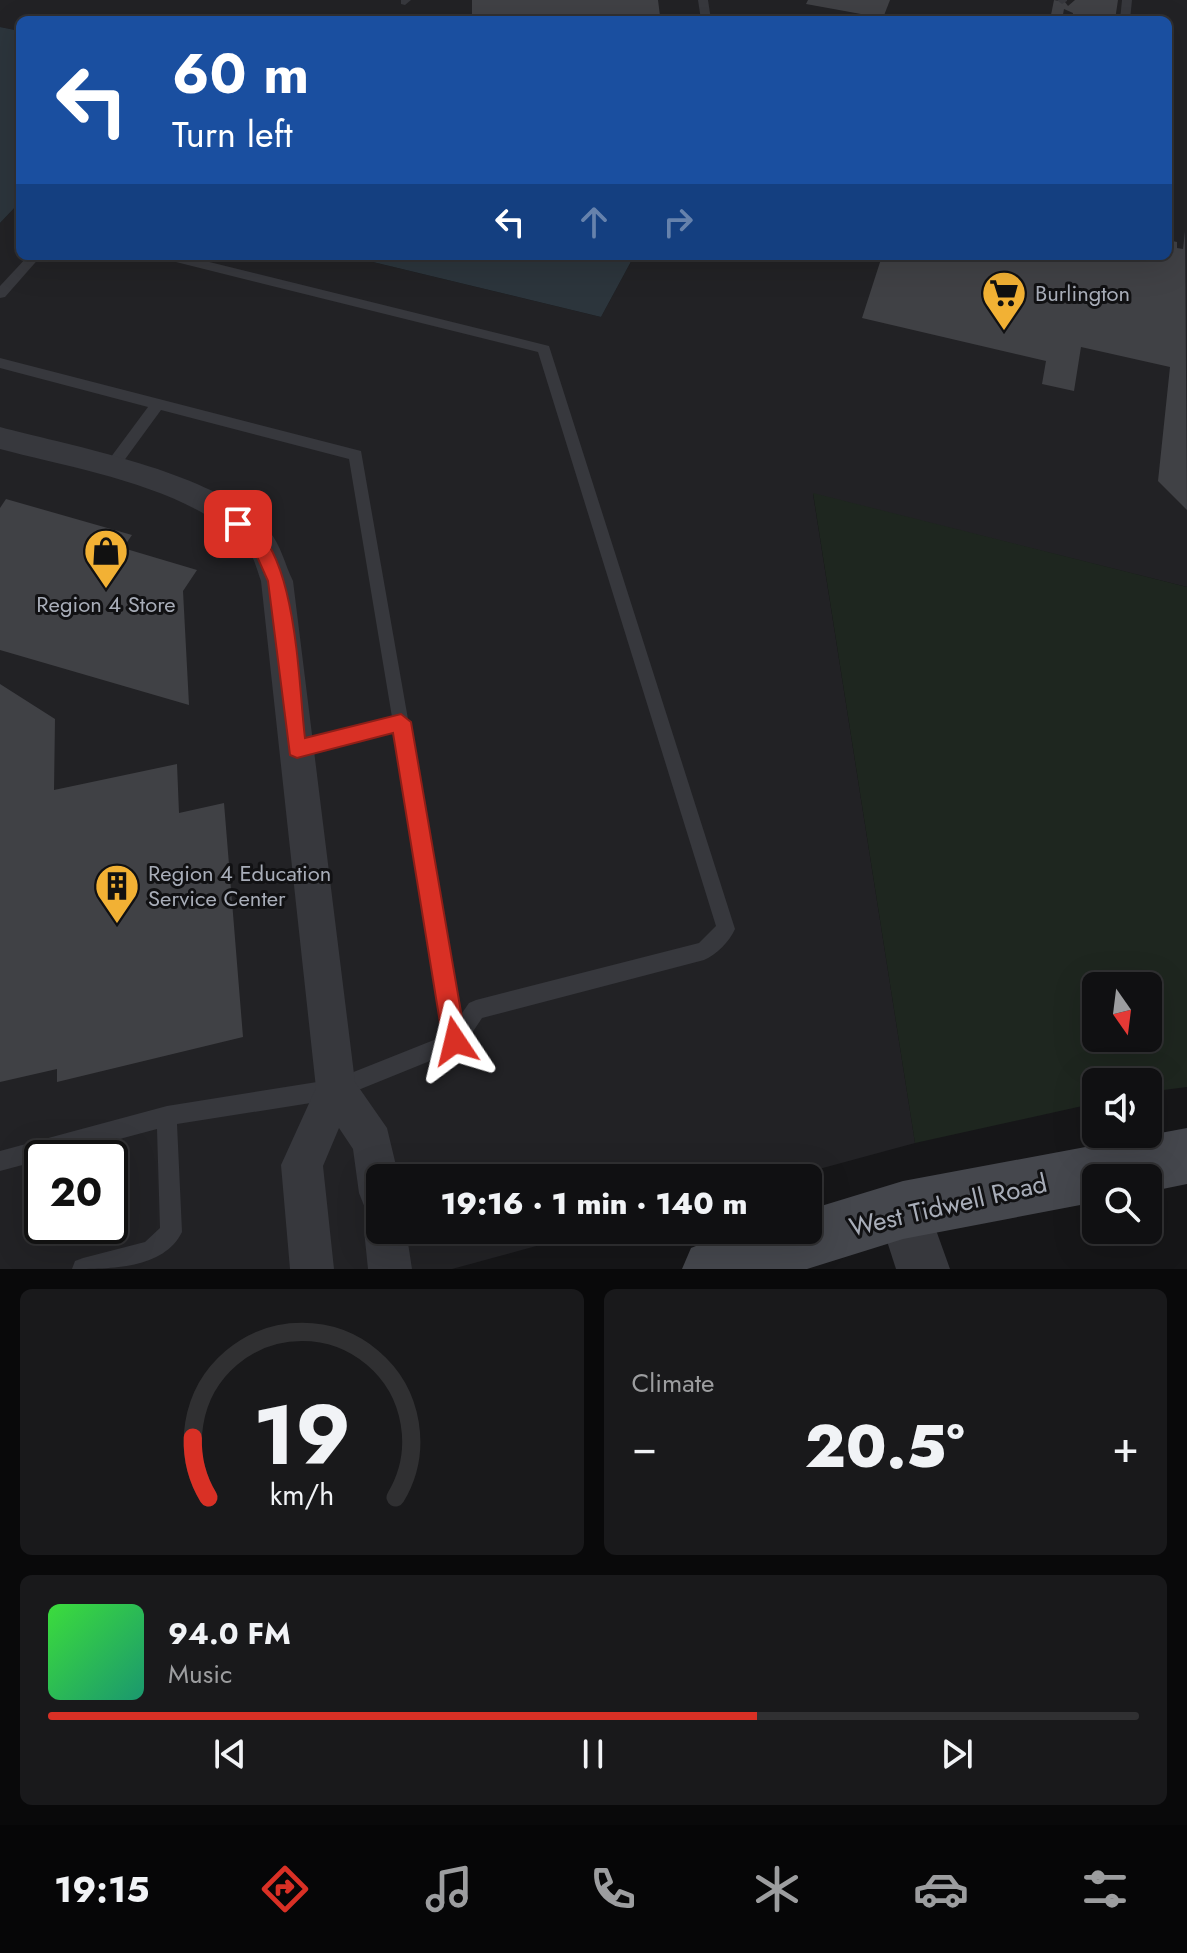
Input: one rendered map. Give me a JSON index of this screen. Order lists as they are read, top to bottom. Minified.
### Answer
{"streets":{"main road":["West Tidwell Road"]},"places":{"supermarket":["Burlington"],"shop":["Region 4 Store"],"building":["Region 4 Education Service Center"]},"north":"bottom","page":{"turn":["60 m","Turn left"],"limit":"20","trip":"19:16 · 1 min · 140 m","tile":"Climate","heat":["−","20.5°","+"],"song":["94.0 FM","Music"],"tabs":"19:15","gauge":["19","km/h"]}}
